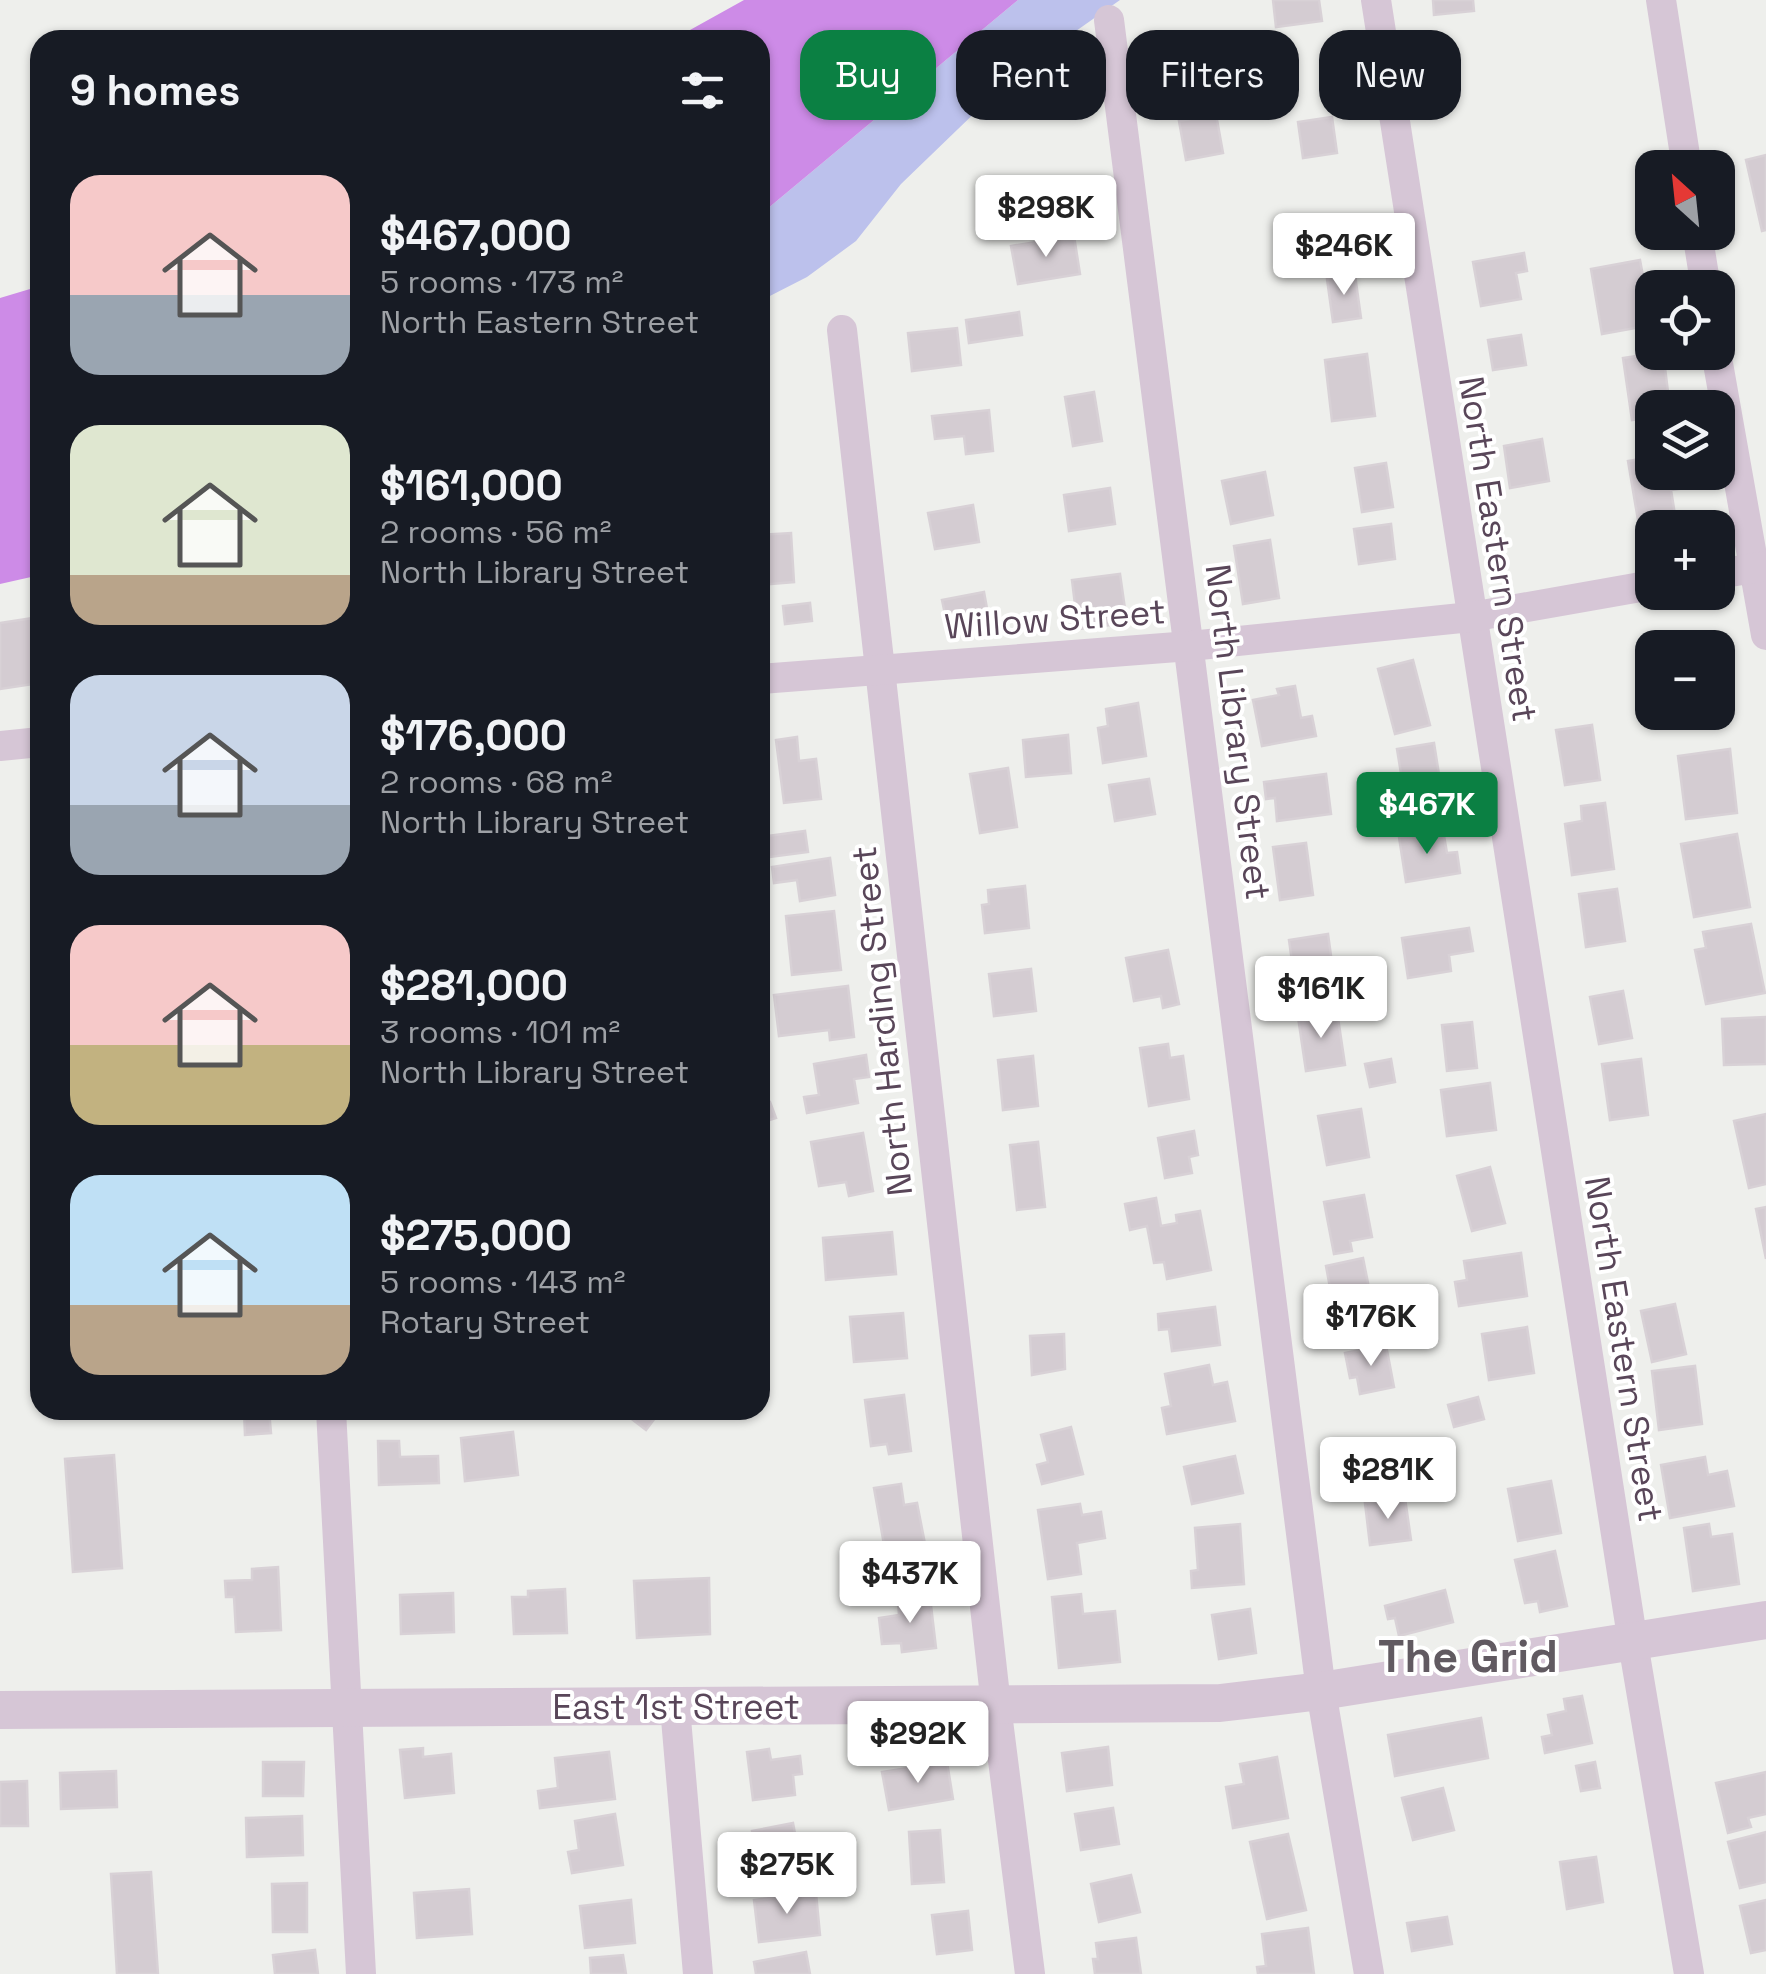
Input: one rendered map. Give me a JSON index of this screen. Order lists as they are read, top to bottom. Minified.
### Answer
{"streets":{"street":["North Eastern Street","Willow Street","North Library Street","North Harding Street","East 1st Street"]},"crossings":[["North Eastern Street","Willow Street"],["North Eastern Street","East 1st Street"],["Willow Street","North Library Street"],["Willow Street","North Harding Street"],["North Library Street","East 1st Street"],["North Harding Street","East 1st Street"]],"districts":["The Grid"],"north":"top left","page":{"chip":["Buy","Rent","Filters","New"],"heading":"9 homes","map_buttons":["+","−"],"list":[{"name":"$467,000","note":"5 rooms · 173 m² · North Eastern Street"},{"name":"$161,000","note":"2 rooms · 56 m² · North Library Street"},{"name":"$176,000","note":"2 rooms · 68 m² · North Library Street"},{"name":"$281,000","note":"3 rooms · 101 m² · North Library Street"},{"name":"$275,000","note":"5 rooms · 143 m² · Rotary Street"}],"price":["$298K","$246K","$467K","$161K","$176K","$281K","$437K","$292K","$275K"]}}
